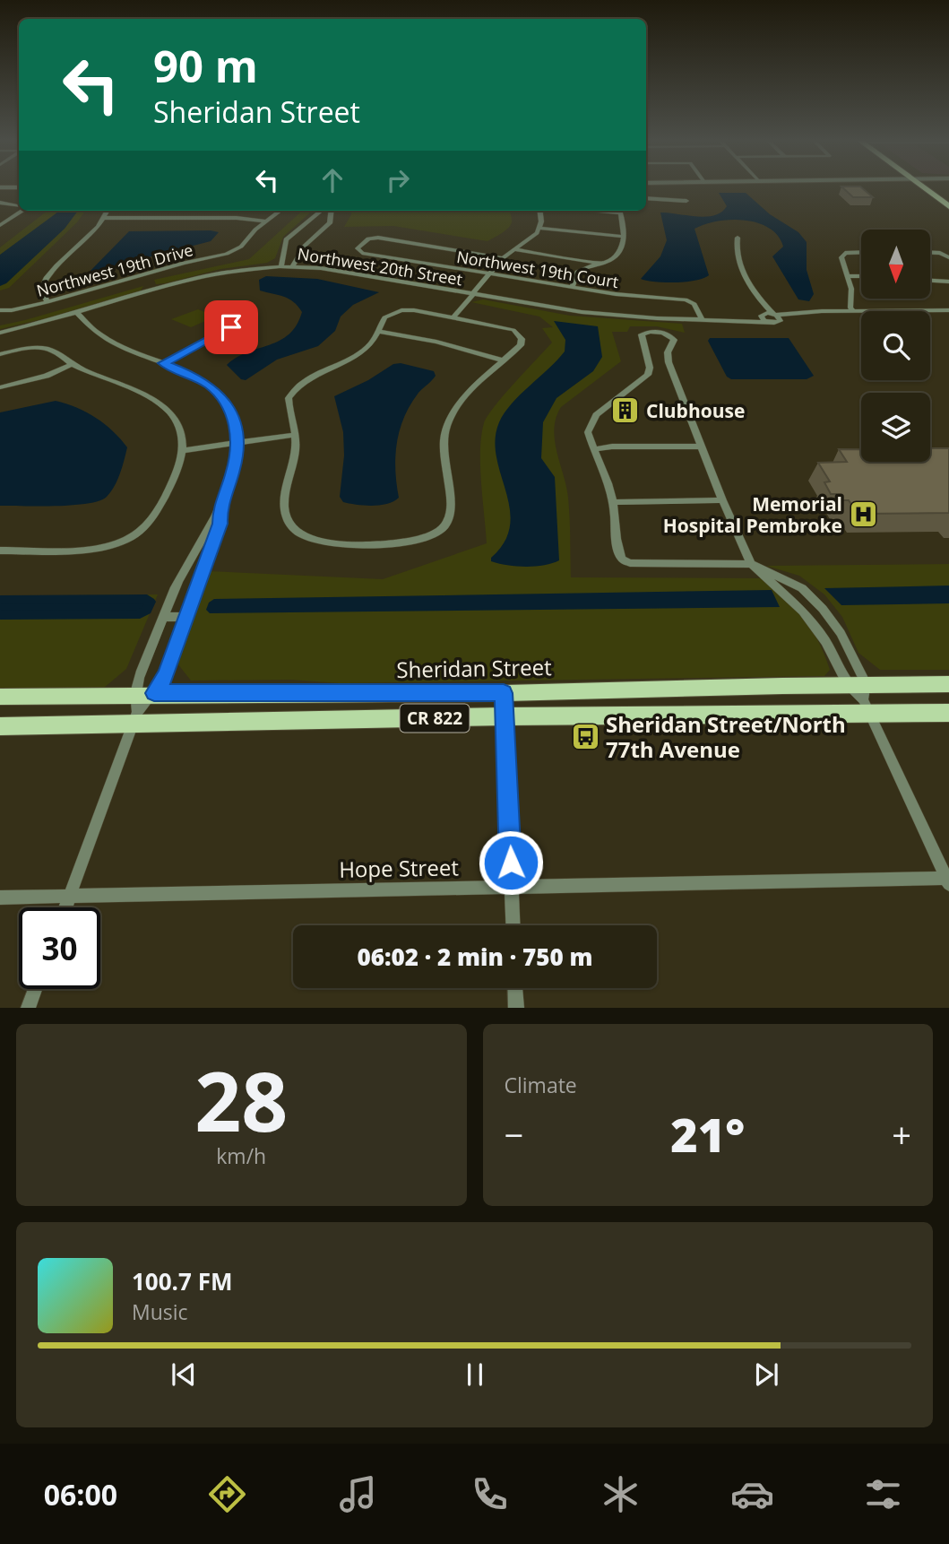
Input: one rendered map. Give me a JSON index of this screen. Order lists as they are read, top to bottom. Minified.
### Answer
{"streets":{"main road":["Sheridan Street","CR 822"],"street":["Northwest 20th Street","Northwest 19th Court","Northwest 19th Drive","Hope Street"]},"crossings":[["Northwest 20th Street","Northwest 19th Court"]],"places":{"building":["Clubhouse"],"hospital":["Memorial Hospital Pembroke"],"bus stop":["Sheridan Street/North 77th Avenue"]},"north":"bottom","page":{"turn":["90 m","Sheridan Street"],"limit":"30","trip":"06:02 · 2 min · 750 m","tile":[["28","km/h"],"Climate"],"heat":["−","21°","+"],"song":["100.7 FM","Music"],"tabs":"06:00"}}
